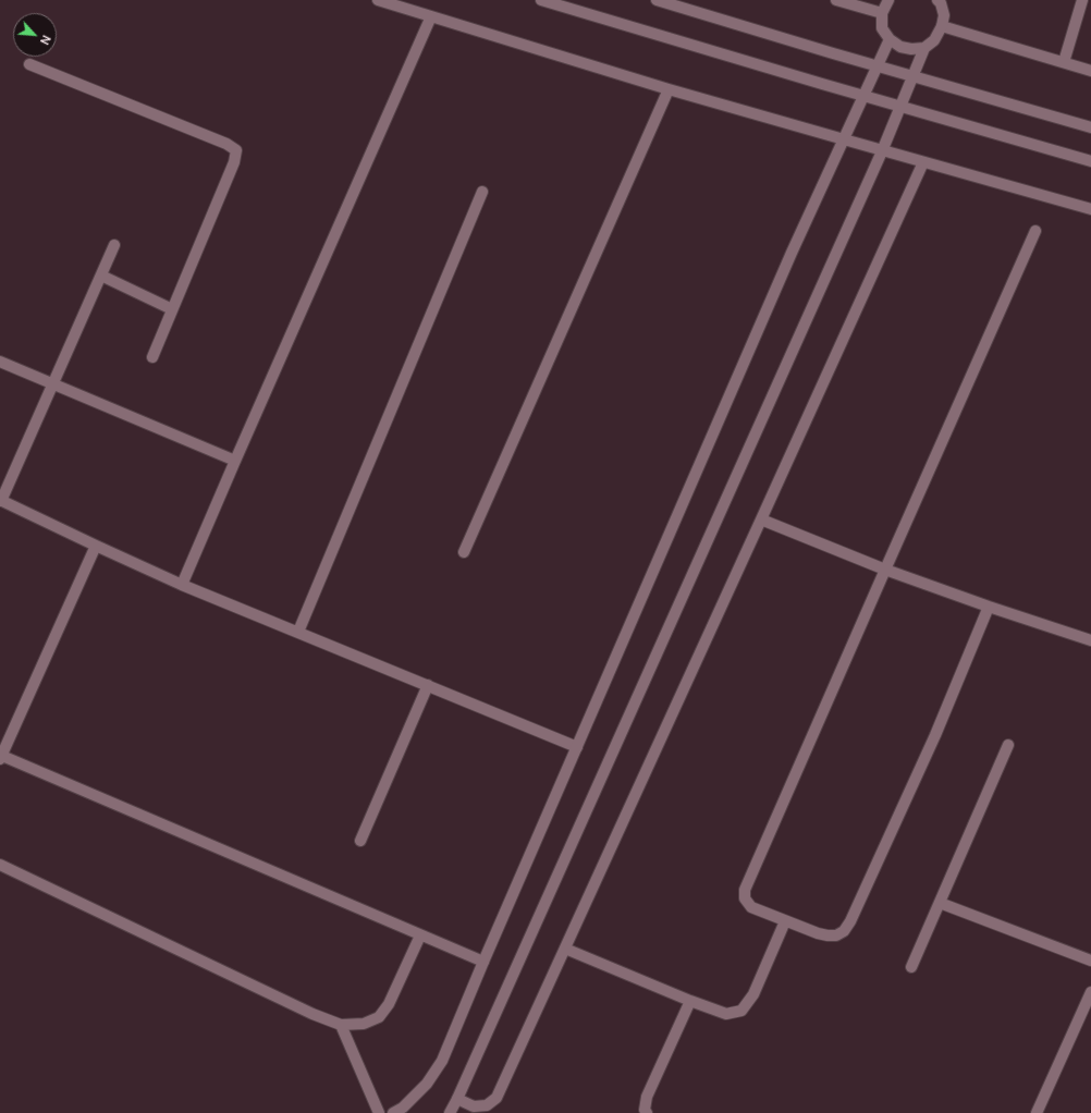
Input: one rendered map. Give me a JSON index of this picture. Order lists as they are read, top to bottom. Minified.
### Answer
{"north":"bottom right"}
